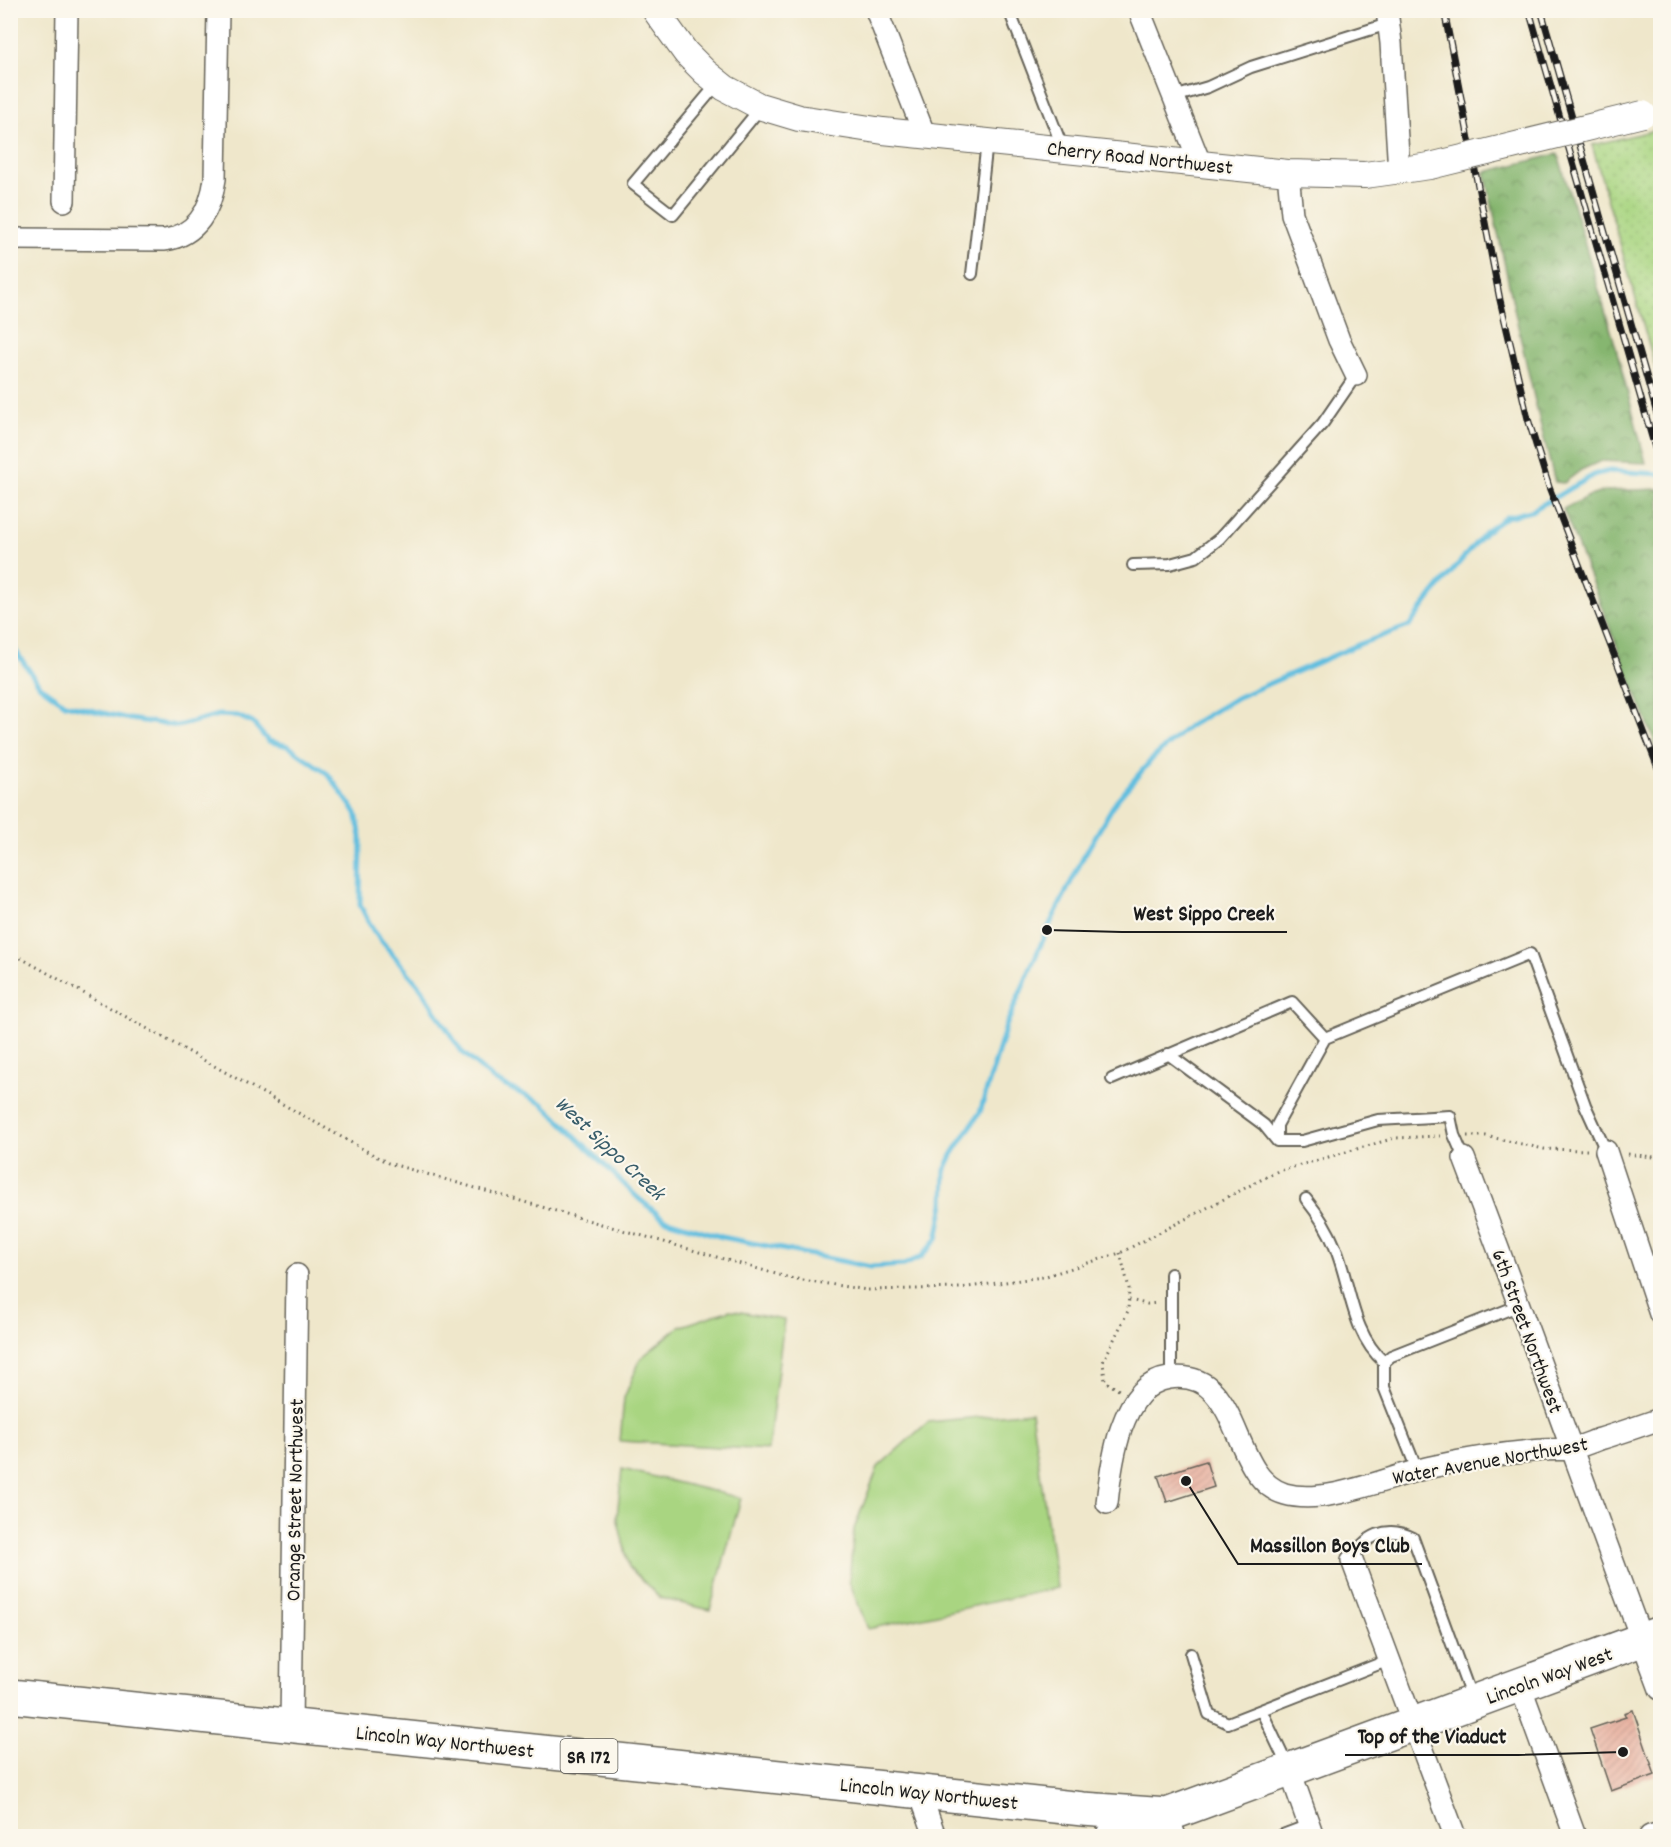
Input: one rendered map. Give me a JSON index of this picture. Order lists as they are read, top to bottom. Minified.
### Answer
{"streets":{"main road":["Lincoln Way West","Lincoln Way Northwest","SR 172"],"street":["Cherry Road Northwest","6th Street Northwest","Water Avenue Northwest","Orange Street Northwest"]},"crossings":[["6th Street Northwest","Water Avenue Northwest"],["6th Street Northwest","Lincoln Way West"],["Orange Street Northwest","Lincoln Way Northwest"],["Lincoln Way West","Lincoln Way Northwest"]],"water":["West Sippo Creek"],"places":["West Sippo Creek","Massillon Boys Club","Top of the Viaduct"]}
